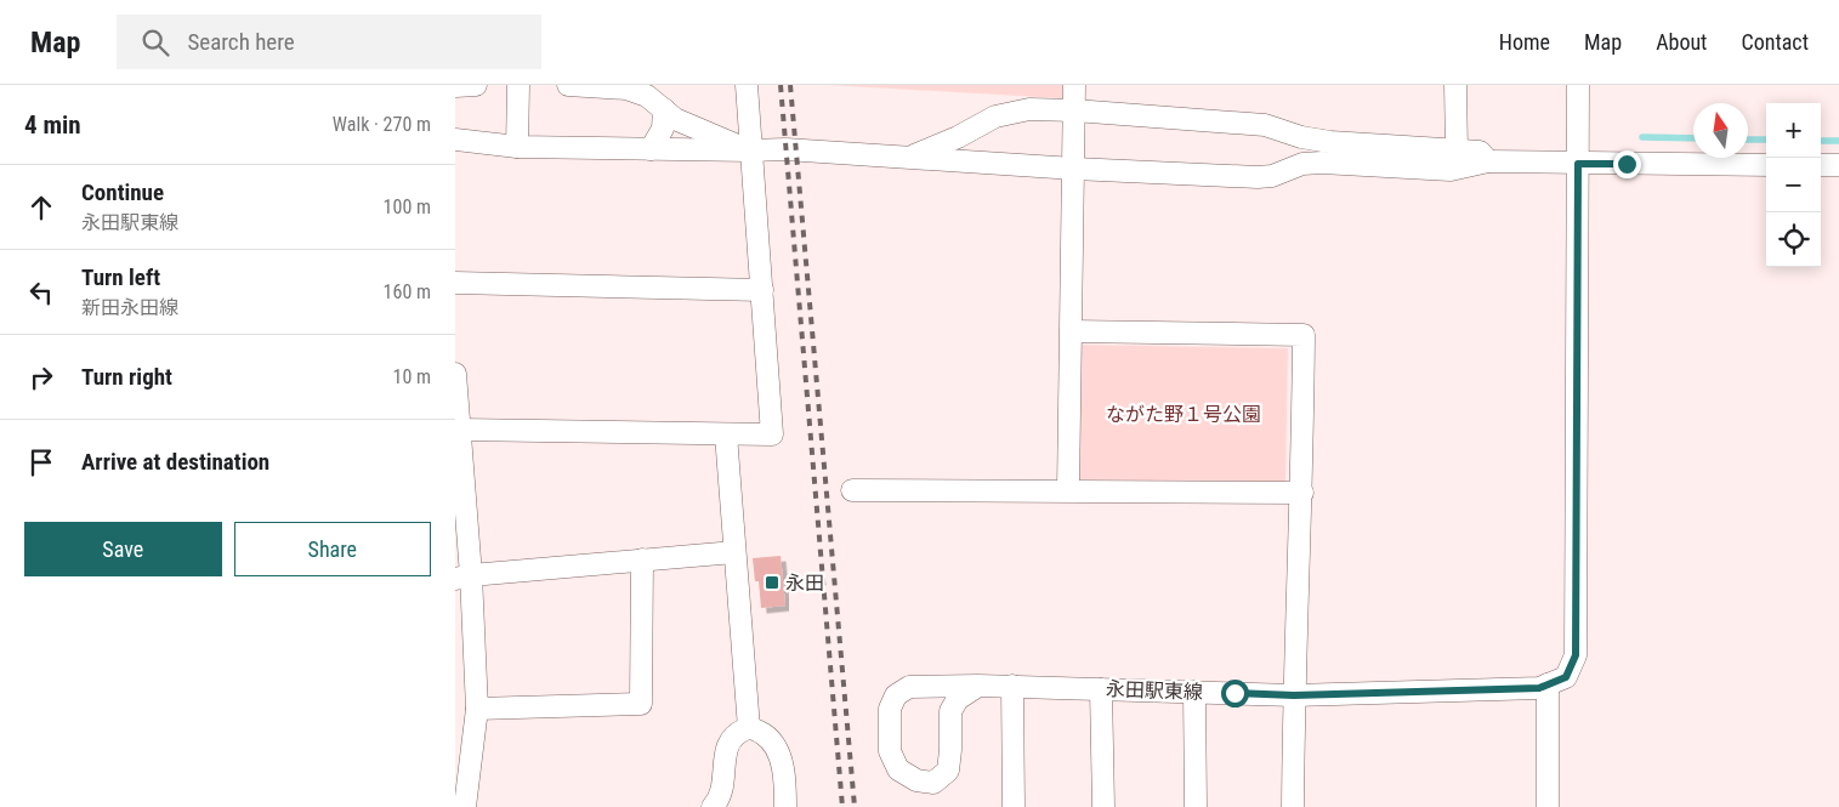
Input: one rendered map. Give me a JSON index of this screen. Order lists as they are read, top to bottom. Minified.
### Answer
{"streets":{"street":["永田駅東線"]},"parks":["ながた野１号公園"],"places":{"transit":["永田"]},"north":"top","page":{"header":"Map","search":"Search here","nav":["Home","Map","About","Contact"],"heading":["4 min","Walk · 270 m"],"map_buttons":["+","−"],"list":[["Continue","永田駅東線","100 m"],["Turn left","新田永田線","160 m"],["Turn right","10 m"],"Arrive at destination"],"buttons":["Save","Share"]}}
